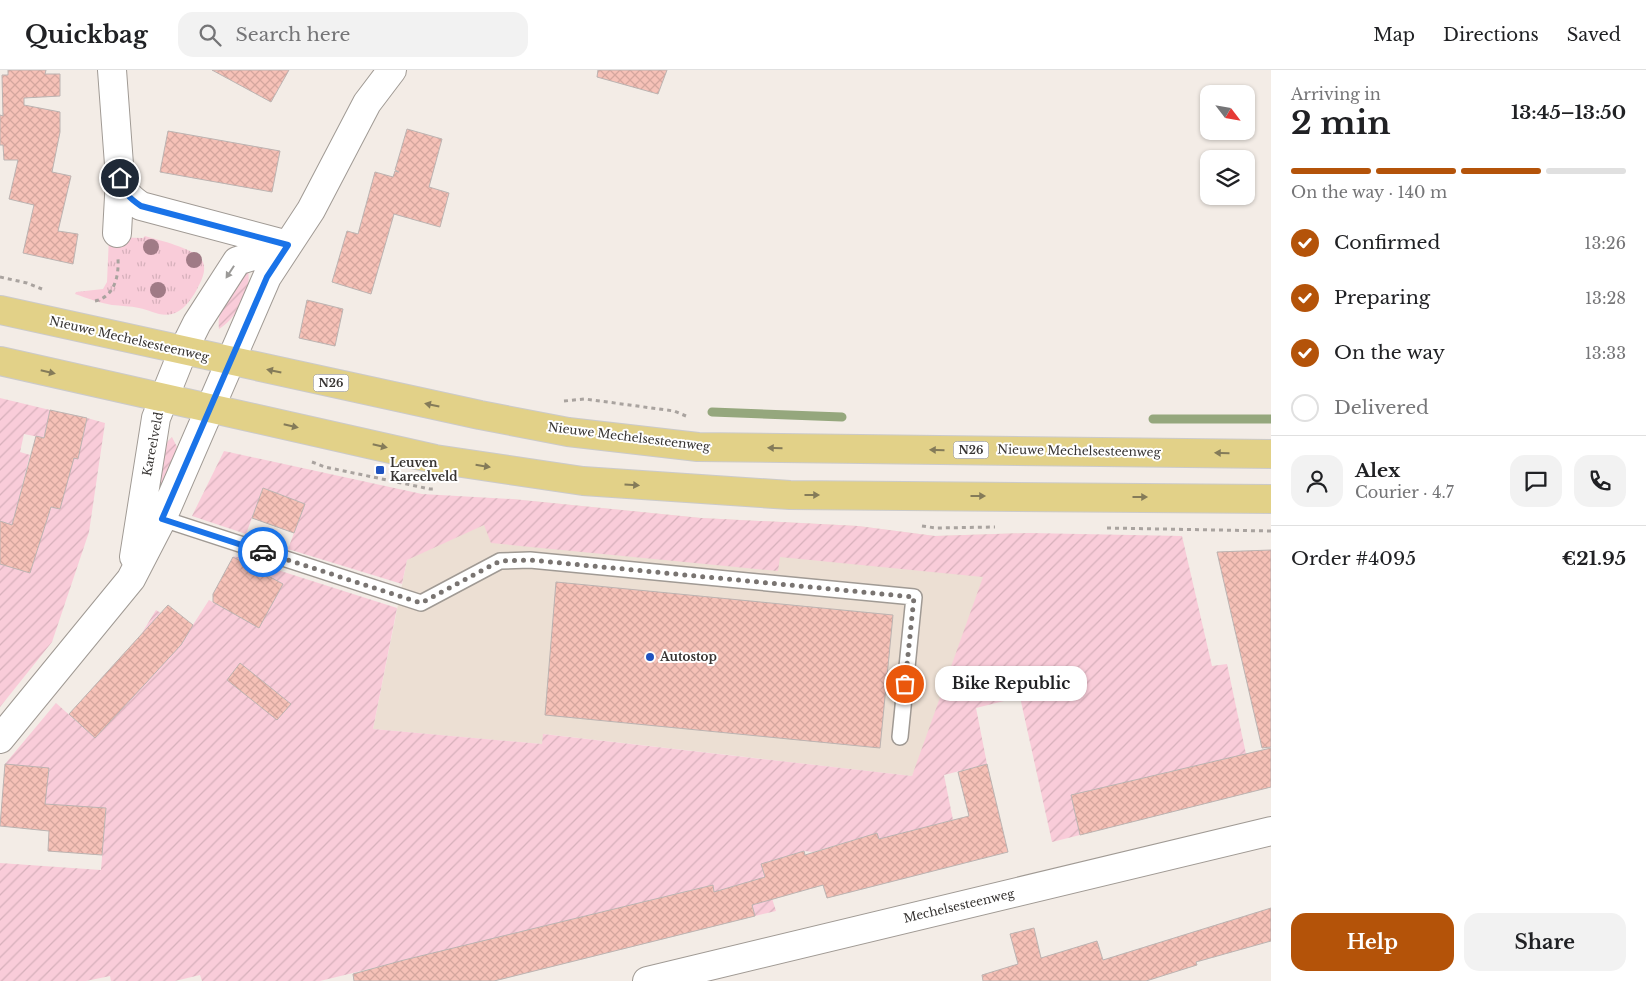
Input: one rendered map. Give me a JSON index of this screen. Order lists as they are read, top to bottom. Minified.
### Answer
{"streets":{"main road":["Nieuwe Mechelsesteenweg","N26"],"street":["Kareelveld","Mechelsesteenweg"]},"crossings":[["Nieuwe Mechelsesteenweg","Kareelveld"]],"places":{"transit":["Leuven Kareelveld"],"other":["Autostop","Bike Republic"]},"north":"bottom right","page":{"header":"Quickbag","search":"Search here","nav":["Map","Directions","Saved"],"heading":["2 min","Arriving in","13:45–13:50"],"panel":["Alex","Courier · 4.7","Order #4095","€21.95"],"bar":"On the way · 140 m","list":[["Confirmed","13:26"],["Preparing","13:28"],["On the way","13:33"],"Delivered"],"bubble":"Bike Republic","buttons":["Help","Share"]}}
